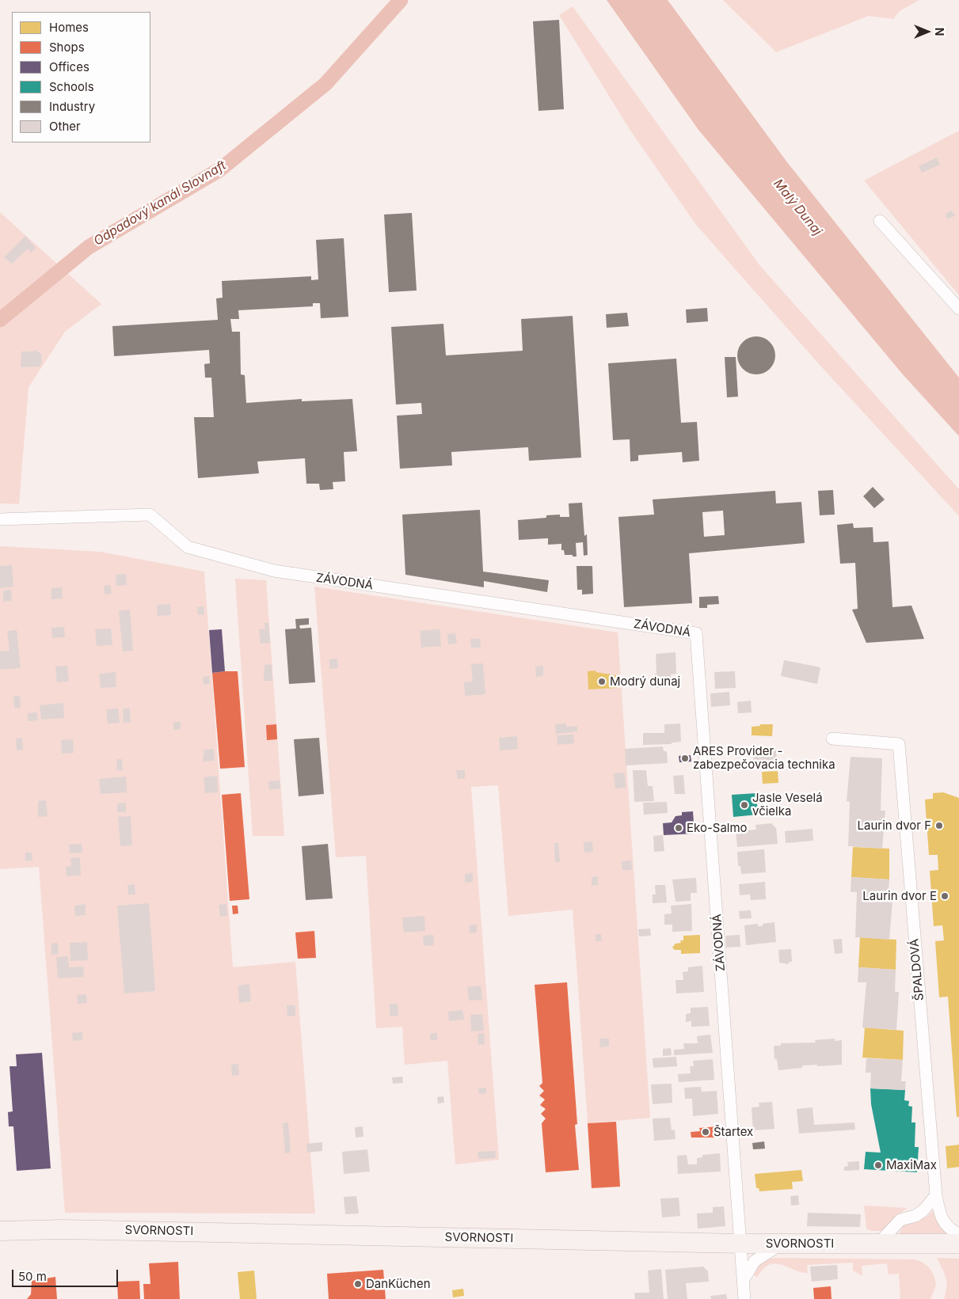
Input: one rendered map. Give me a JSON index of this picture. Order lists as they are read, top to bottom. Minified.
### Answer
{"streets":{"main road":["SVORNOSTI"],"street":["ZÁVODNÁ","ŠPALDOVÁ"]},"crossings":[["ZÁVODNÁ","SVORNOSTI"]],"water":["Odpadový kanál Slovnaft","Malý Dunaj"],"places":["Modrý dunaj","ARES Provider - zabezpečovacia technika","Jasle Veselá včielka","Laurin dvor F","Eko-Salmo","Laurin dvor E","Štartex","MaxiMax","DanKüchen"],"legend":["Homes","Shops","Offices","Schools","Industry","Other"],"scale_bar":"50 m","north":"right"}
